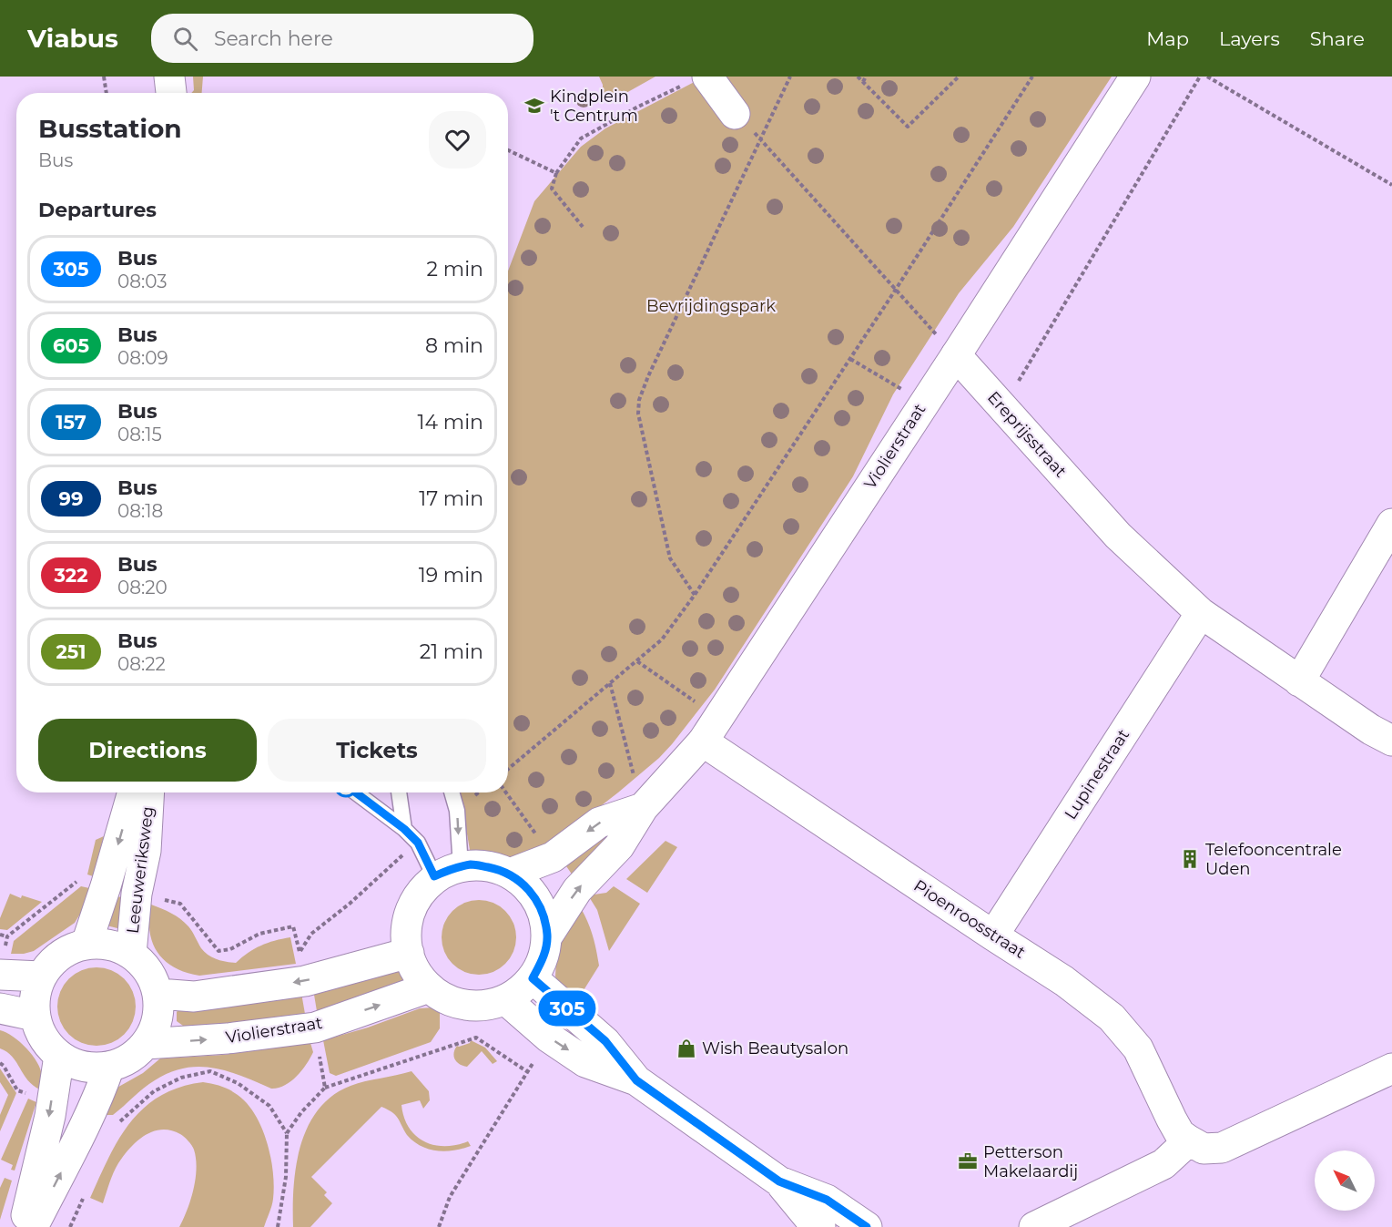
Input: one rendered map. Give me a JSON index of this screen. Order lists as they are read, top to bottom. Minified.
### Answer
{"streets":{"street":["Ereprijsstraat","Violierstraat","Lupinestraat","Leeuweriksweg","Pioenroosstraat"]},"crossings":[["Ereprijsstraat","Violierstraat"],["Ereprijsstraat","Lupinestraat"],["Violierstraat","Leeuweriksweg"],["Violierstraat","Pioenroosstraat"],["Lupinestraat","Pioenroosstraat"]],"parks":["Bevrijdingspark"],"places":{"school or university":["Kindplein 't Centrum"],"building":["Telefooncentrale Uden"],"shop":["Wish Beautysalon"],"office":["Petterson Makelaardij"]},"lines":["bus line 305"],"north":"top left","page":{"header":"Viabus","search":"Search here","nav":["Map","Layers","Share"],"on_map":"305","heading":[["Busstation","Bus"],"Departures"],"list":[{"mark":"305","name":"Bus","note":"08:03","value":"2 min"},{"mark":"605","name":"Bus","note":"08:09","value":"8 min"},{"mark":"157","name":"Bus","note":"08:15","value":"14 min"},{"mark":"99","name":"Bus","note":"08:18","value":"17 min"},{"mark":"322","name":"Bus","note":"08:20","value":"19 min"},{"mark":"251","name":"Bus","note":"08:22","value":"21 min"}],"buttons":["Directions","Tickets"]}}
